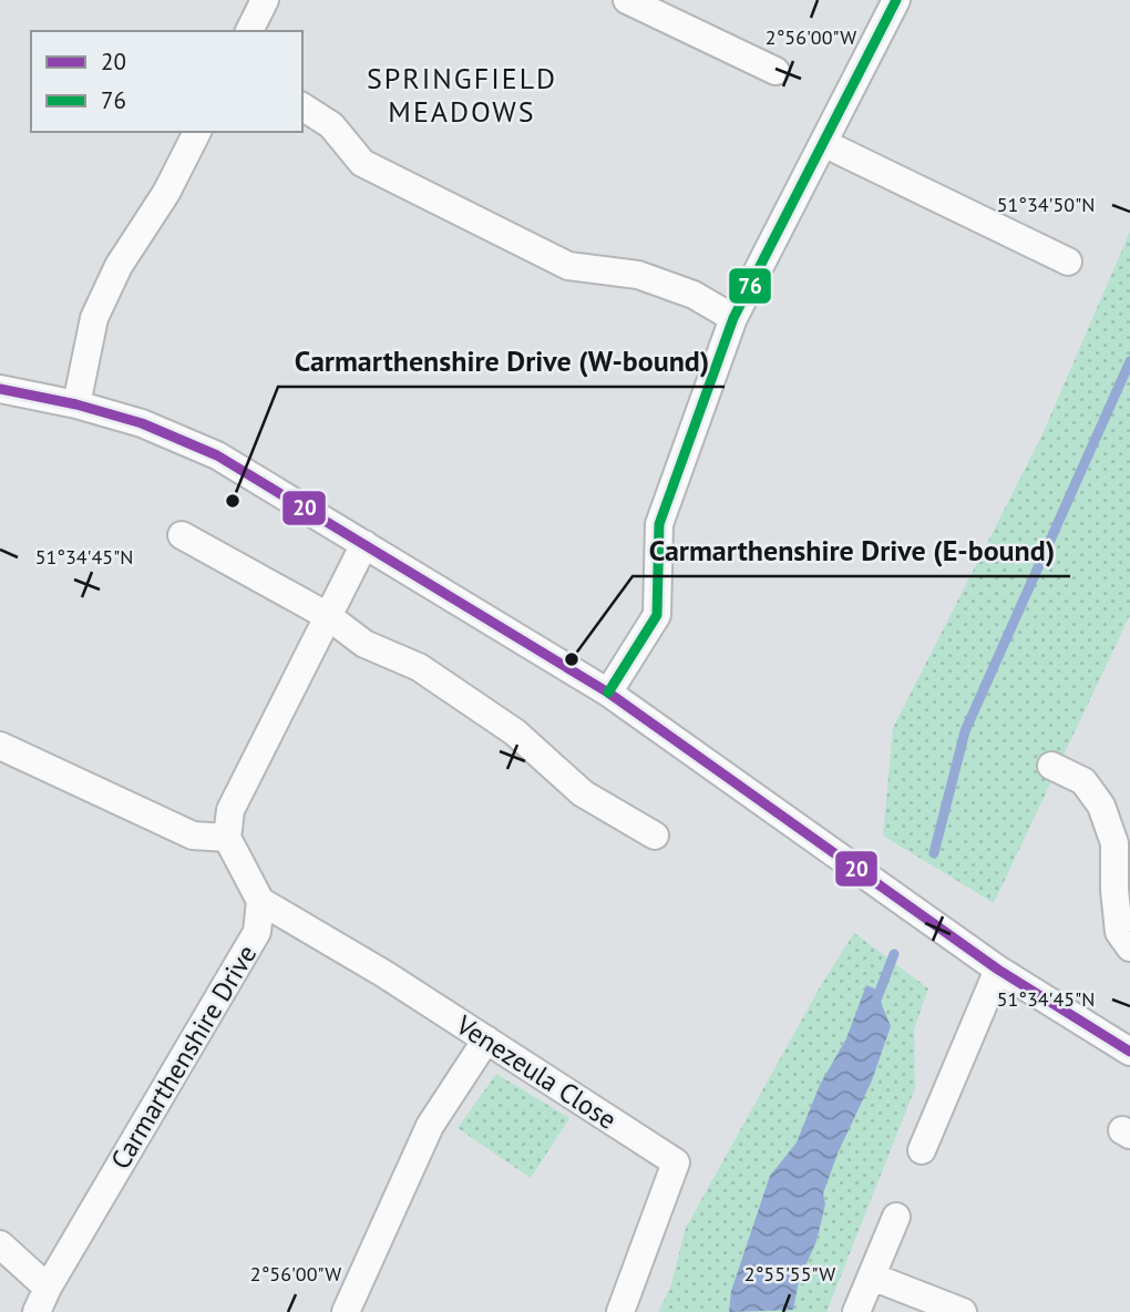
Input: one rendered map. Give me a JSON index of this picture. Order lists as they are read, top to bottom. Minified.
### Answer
{"streets":{"street":["Carmarthenshire Drive","Venezeula Close"]},"crossings":[["Carmarthenshire Drive","Venezeula Close"]],"districts":["SPRINGFIELD MEADOWS"],"places":["Carmarthenshire Drive (W-bound)","Carmarthenshire Drive (E-bound)"],"lines":["transit line 76","transit line 20"],"legend":["20","76"],"coordinates":["2°56'00\"W","51°34'50\"N","51°34'45\"N","2°55'55\"W"]}
